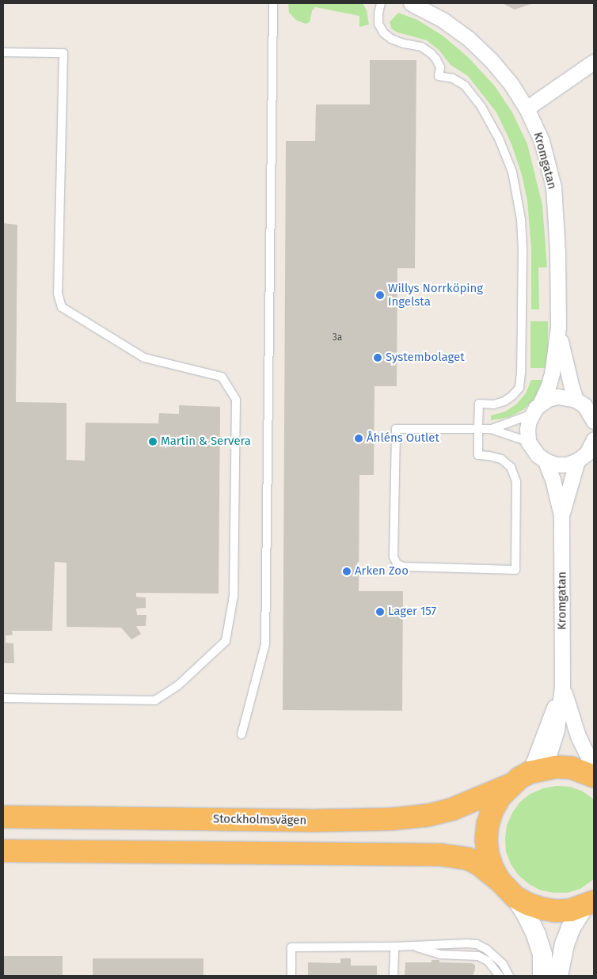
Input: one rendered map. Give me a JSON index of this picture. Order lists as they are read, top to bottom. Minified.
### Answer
{"streets":{"highway":["Stockholmsvägen"],"street":["Kromgatan"]},"places":["Willys Norrköping Ingelsta","Systembolaget","Åhléns Outlet","Martin & Servera","Arken Zoo","Lager 157"],"house_numbers":["3a"]}
